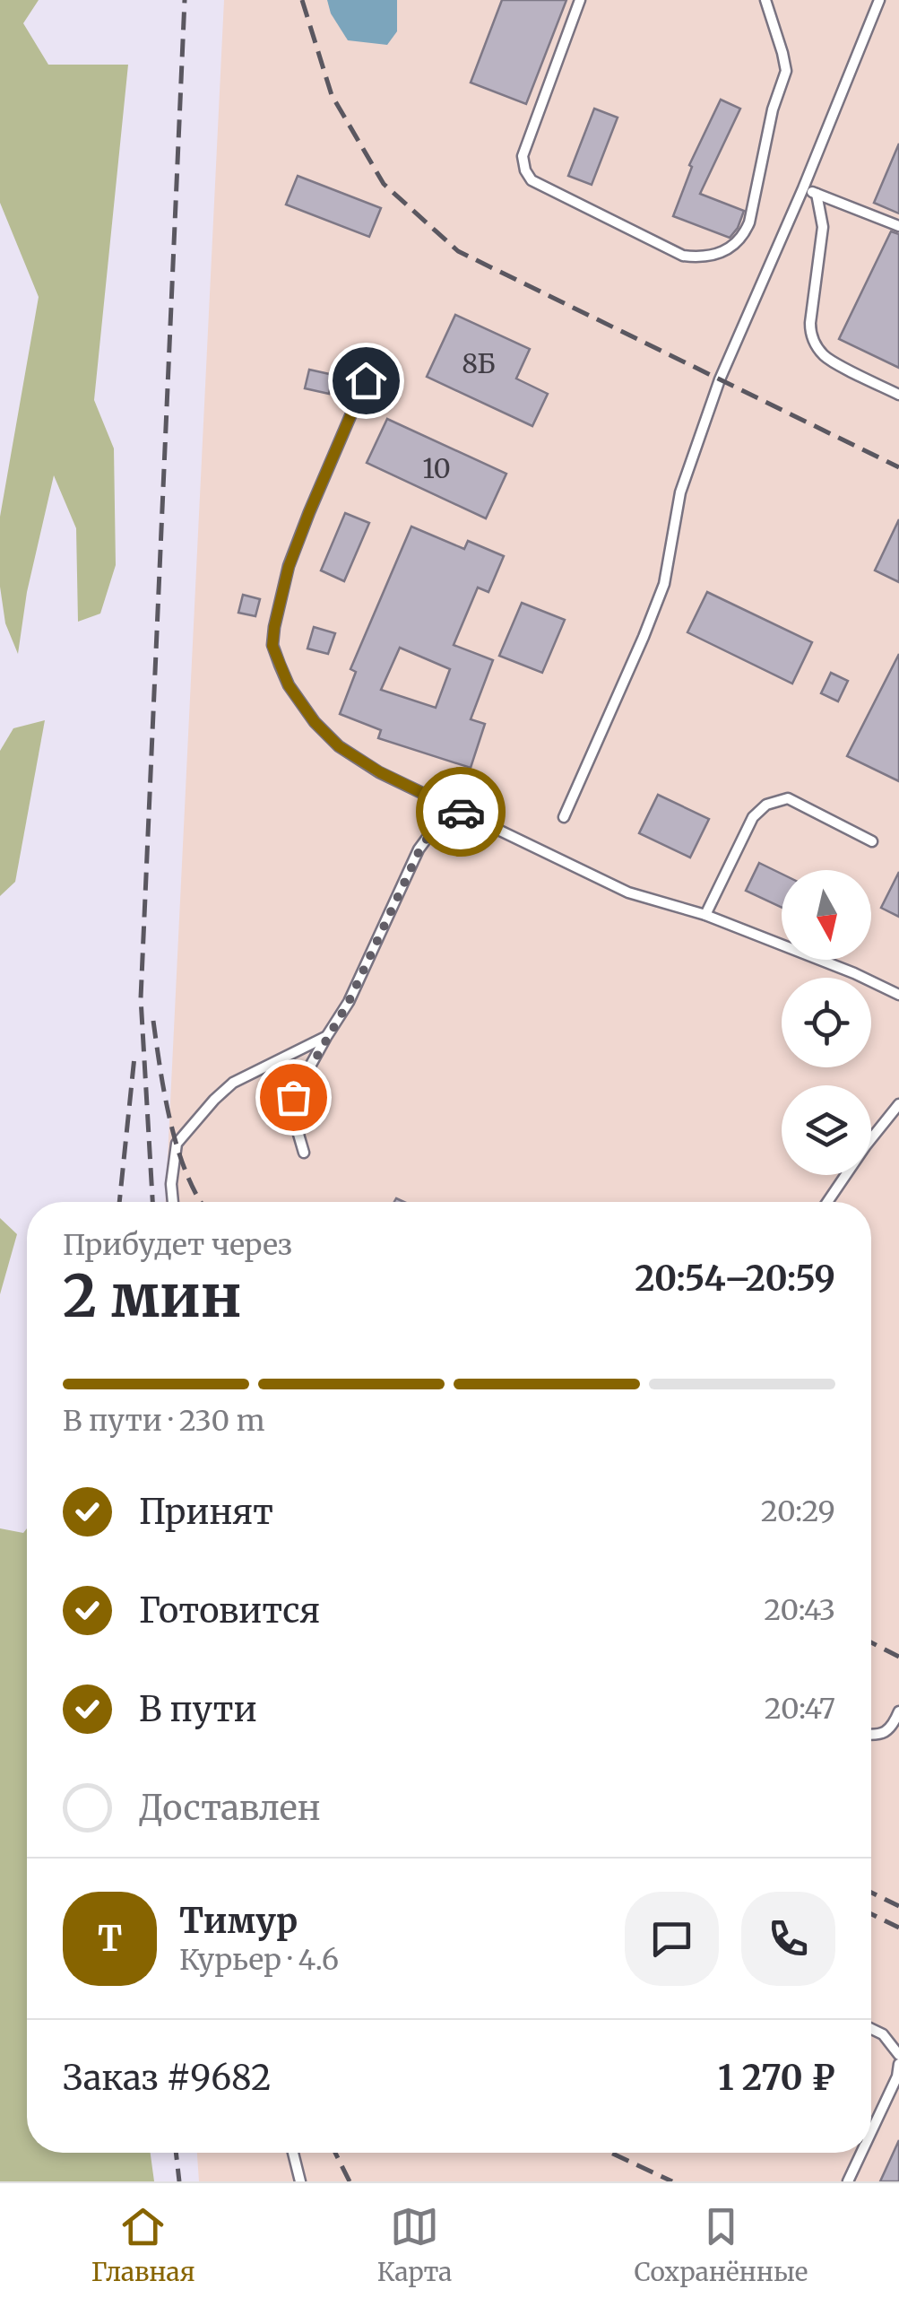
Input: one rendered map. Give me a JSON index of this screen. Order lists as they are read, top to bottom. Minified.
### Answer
{"house_numbers":["8Б","10"],"north":"bottom","page":{"heading":["2 мин","Прибудет через","20:54–20:59"],"panel":["Тимур","Курьер · 4.6","Заказ #9682","1 270 ₽"],"bar":"В пути · 230 m","list":[["Принят","20:29"],["Готовится","20:43"],["В пути","20:47"],"Доставлен"],"round":"Т","tabs":["Главная","Карта","Сохранённые"]}}
